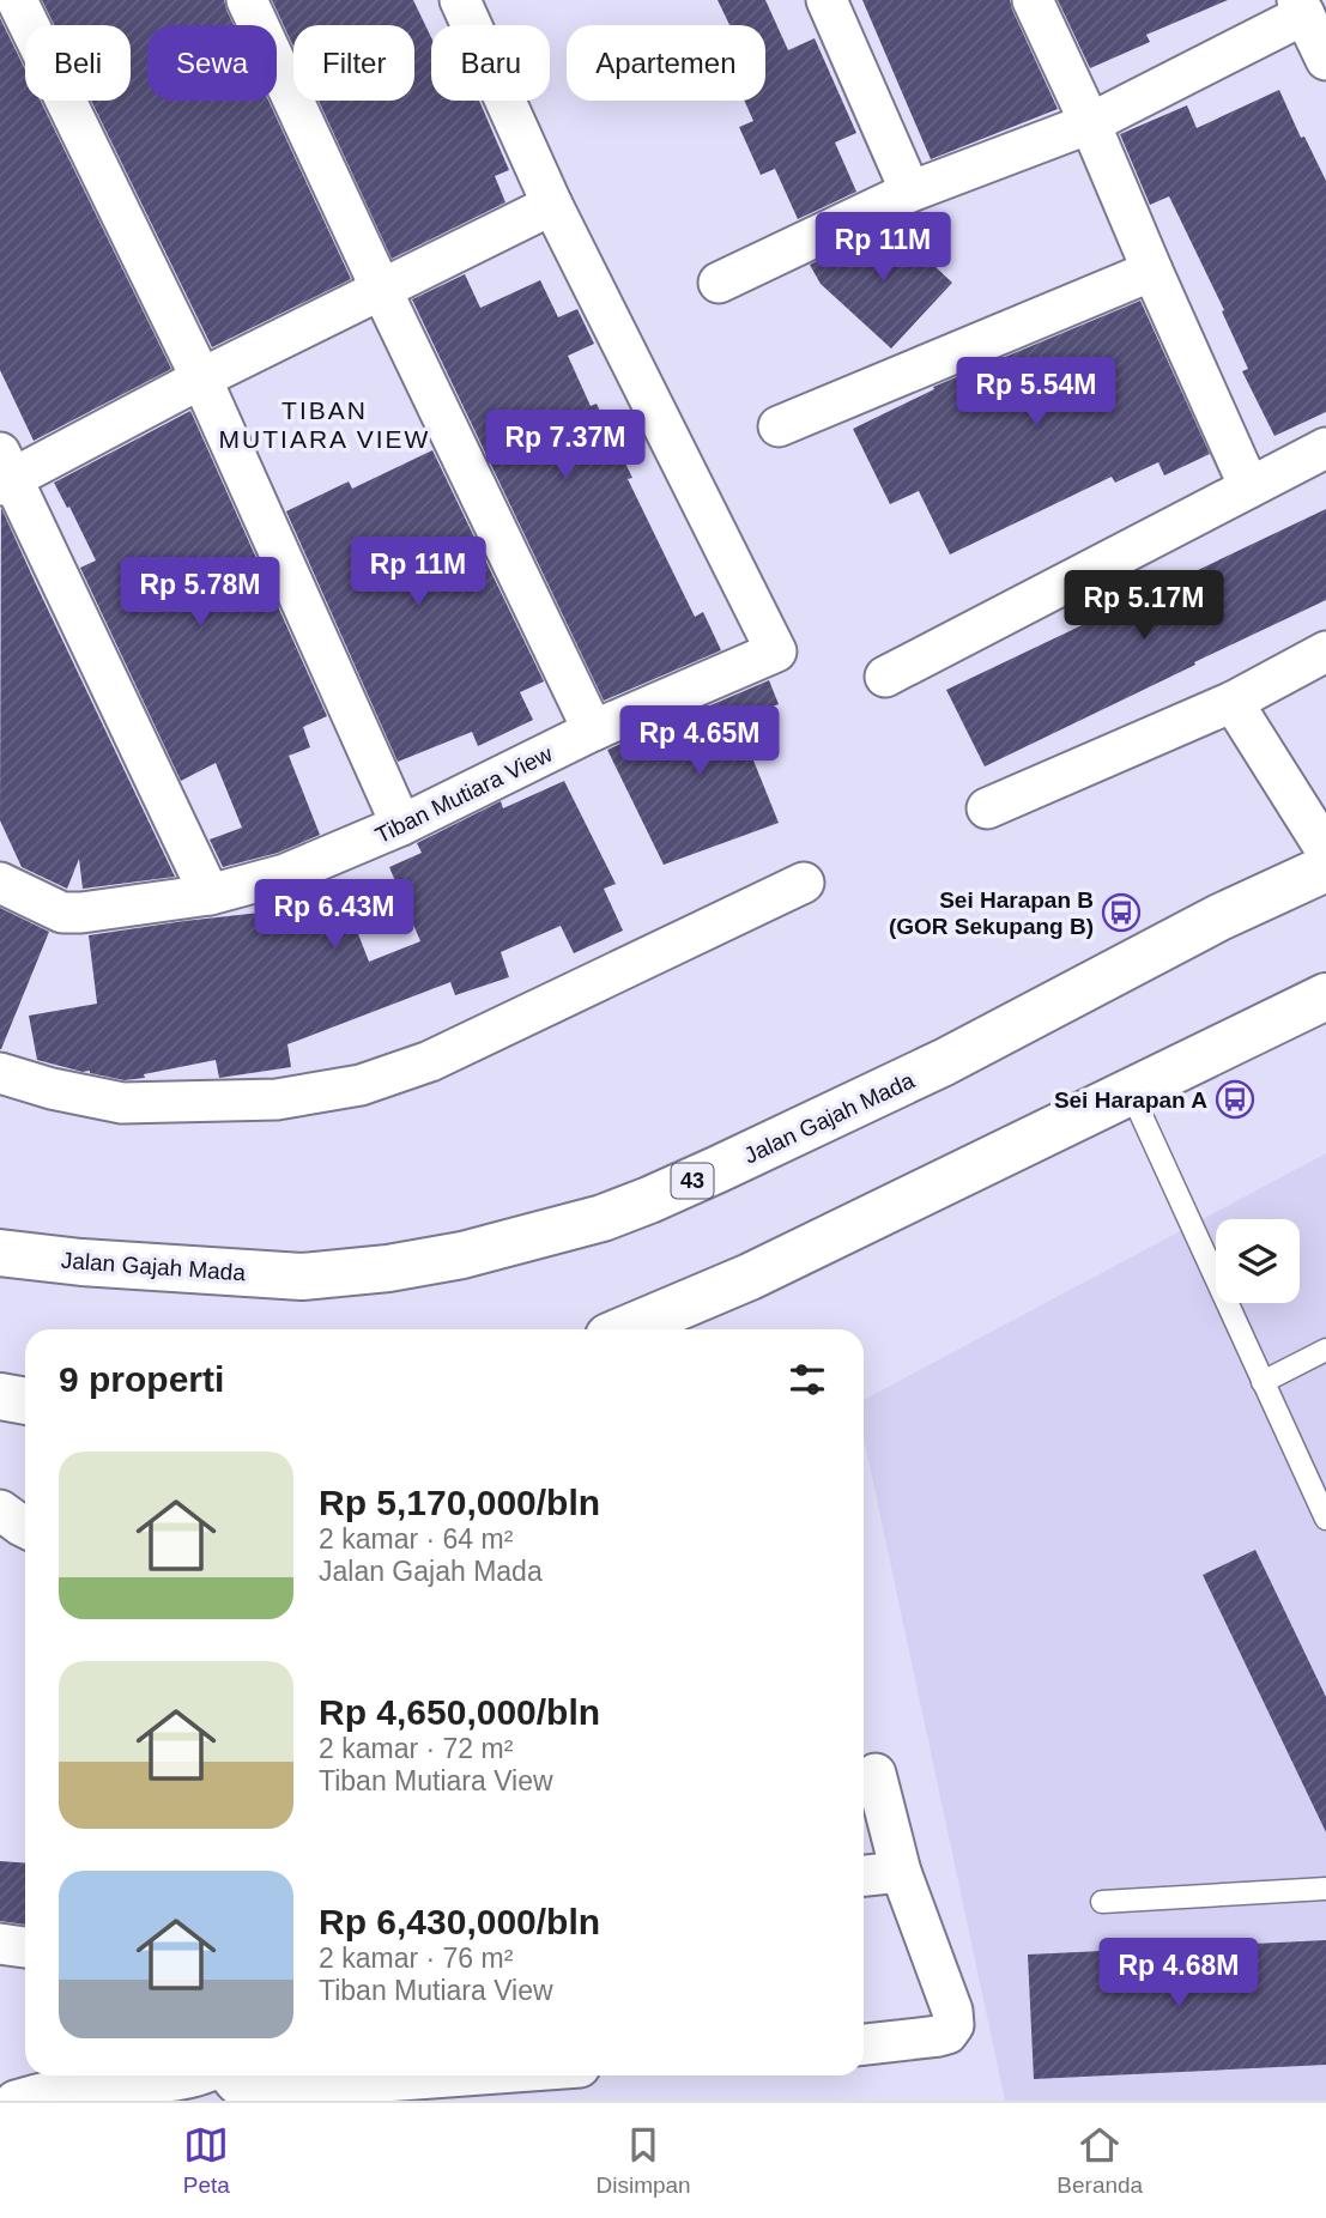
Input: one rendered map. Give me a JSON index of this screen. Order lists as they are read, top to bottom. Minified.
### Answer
{"streets":{"highway":["Jalan Gajah Mada","43"],"street":["Tiban Mutiara View"]},"districts":["TIBAN MUTIARA VIEW"],"places":{"bus stop":["Sei Harapan B (GOR Sekupang B)","Sei Harapan A"]},"page":{"chip":["Beli","Sewa","Filter","Baru","Apartemen"],"price":["Rp 11M","Rp 5.54M","Rp 7.37M","Rp 11M","Rp 5.78M","Rp 5.17M","Rp 4.65M","Rp 6.43M","Rp 4.68M"],"heading":"9 properti","list":[{"name":"Rp 5,170,000/bln","note":"2 kamar · 64 m² · Jalan Gajah Mada"},{"name":"Rp 4,650,000/bln","note":"2 kamar · 72 m² · Tiban Mutiara View"},{"name":"Rp 6,430,000/bln","note":"2 kamar · 76 m² · Tiban Mutiara View"}],"tabs":["Peta","Disimpan","Beranda"]}}
